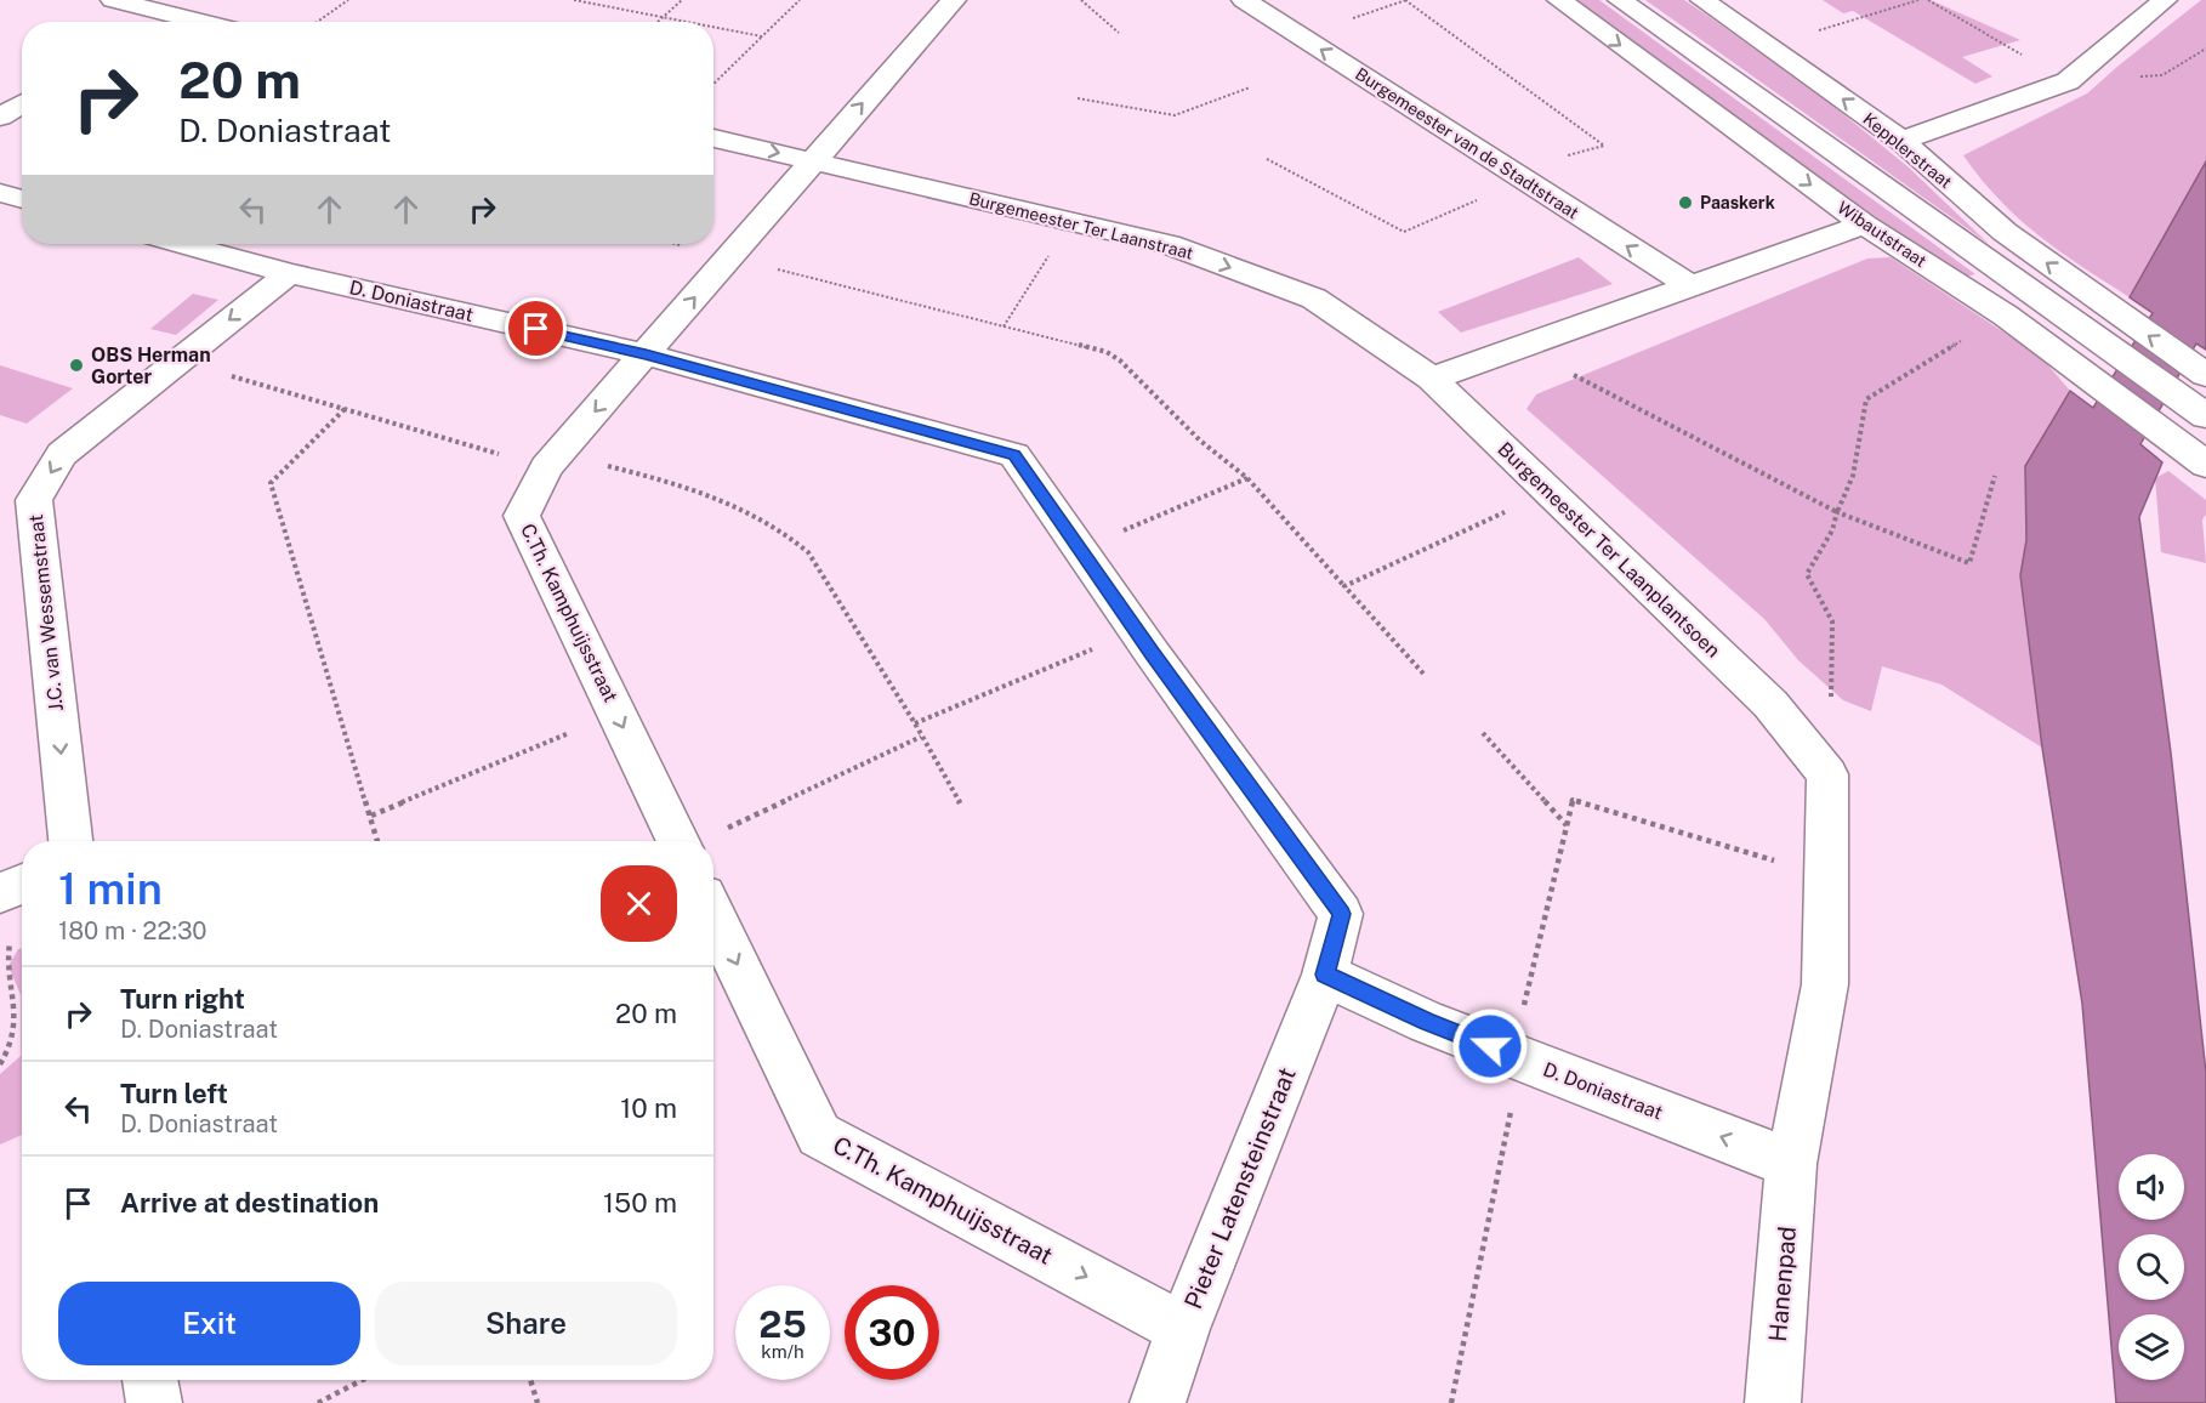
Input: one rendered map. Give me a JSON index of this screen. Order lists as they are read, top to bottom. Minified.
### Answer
{"streets":{"street":["Burgemeester van de Stadtstraat","Kepplerstraat","Burgemeester Ter Laanstraat","Wibautstraat","D. Doniastraat","Burgemeester Ter Laanplantsoen","J.C. van Wessemstraat","C.Th. Kamphuijsstraat","Pieter Latensteinstraat","Hanenpad"]},"crossings":[["Kepplerstraat","Wibautstraat"],["Burgemeester Ter Laanstraat","Burgemeester Ter Laanplantsoen"],["Burgemeester Ter Laanstraat","C.Th. Kamphuijsstraat"],["D. Doniastraat","J.C. van Wessemstraat"],["D. Doniastraat","C.Th. Kamphuijsstraat"],["D. Doniastraat","Pieter Latensteinstraat"],["D. Doniastraat","Hanenpad"],["C.Th. Kamphuijsstraat","Pieter Latensteinstraat"]],"one_way":["Burgemeester van de Stadtstraat","Kepplerstraat","Burgemeester Ter Laanstraat","J.C. van Wessemstraat"],"places":["Paaskerk","OBS Herman Gorter"],"page":{"turn":["20 m","D. Doniastraat"],"heading":["1 min","180 m · 22:30"],"list":[{"name":"Turn right","note":"D. Doniastraat","value":"20 m"},{"name":"Turn left","note":"D. Doniastraat","value":"10 m"},{"name":"Arrive at destination","value":"150 m"}],"buttons":["Exit","Share"],"speed":"25 km/h","limit":"30"}}
